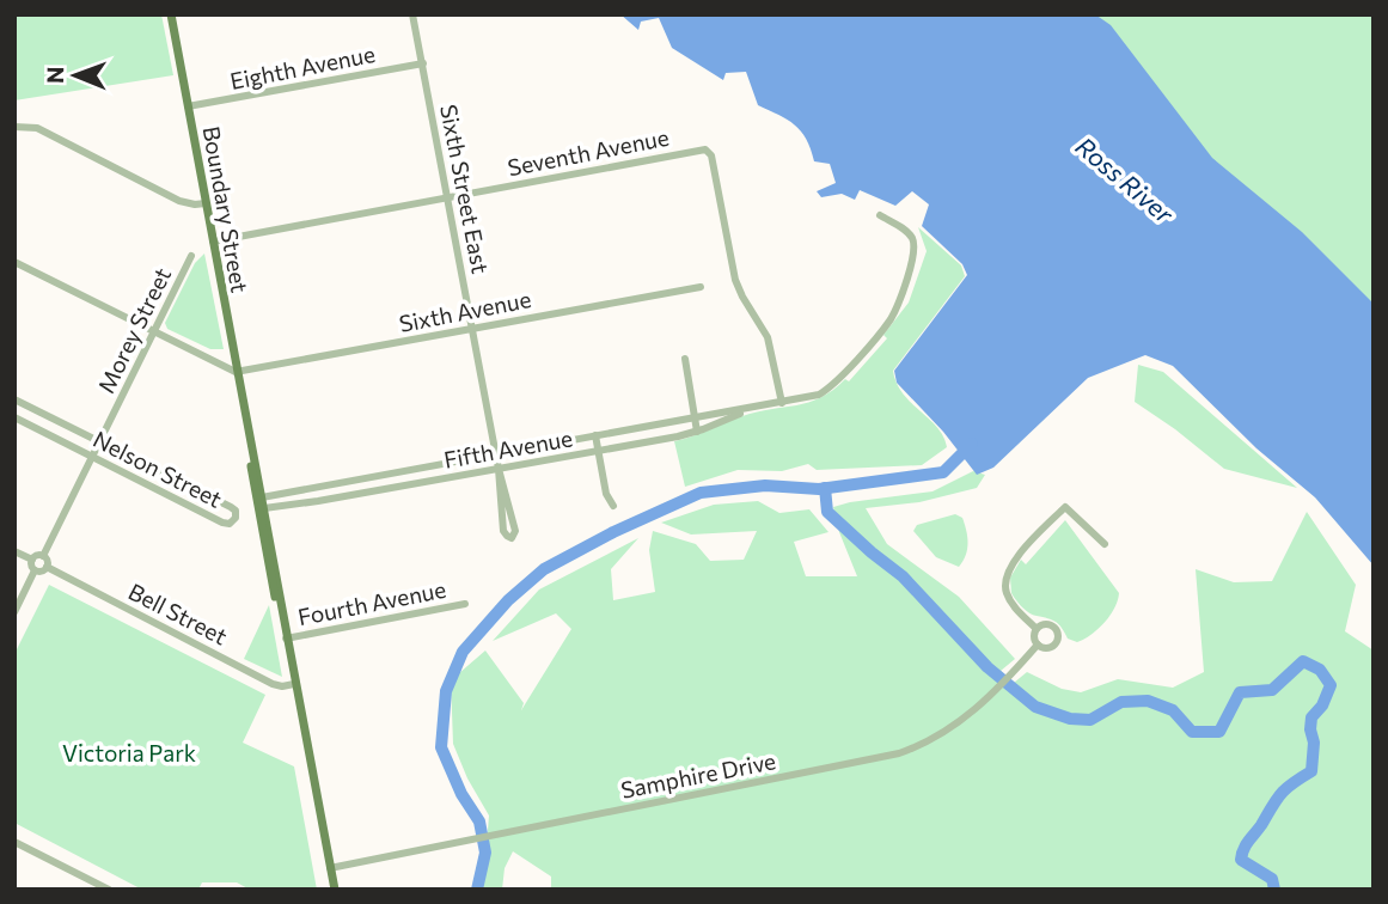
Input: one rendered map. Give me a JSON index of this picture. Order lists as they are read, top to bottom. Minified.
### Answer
{"streets":{"main road":["Boundary Street"],"street":["Eighth Avenue","Seventh Avenue","Sixth Street East","Sixth Avenue","Morey Street","Fifth Avenue","Nelson Street","Fourth Avenue","Bell Street","Samphire Drive"]},"crossings":[["Eighth Avenue","Sixth Street East"],["Eighth Avenue","Boundary Street"],["Seventh Avenue","Sixth Street East"],["Seventh Avenue","Boundary Street"],["Seventh Avenue","Fifth Avenue"],["Sixth Street East","Sixth Avenue"],["Sixth Street East","Fifth Avenue"],["Boundary Street","Sixth Avenue"],["Boundary Street","Fifth Avenue"],["Boundary Street","Fourth Avenue"],["Boundary Street","Bell Street"],["Boundary Street","Samphire Drive"],["Morey Street","Nelson Street"],["Morey Street","Bell Street"]],"water":["Ross River"],"parks":["Victoria Park"],"north":"left"}
